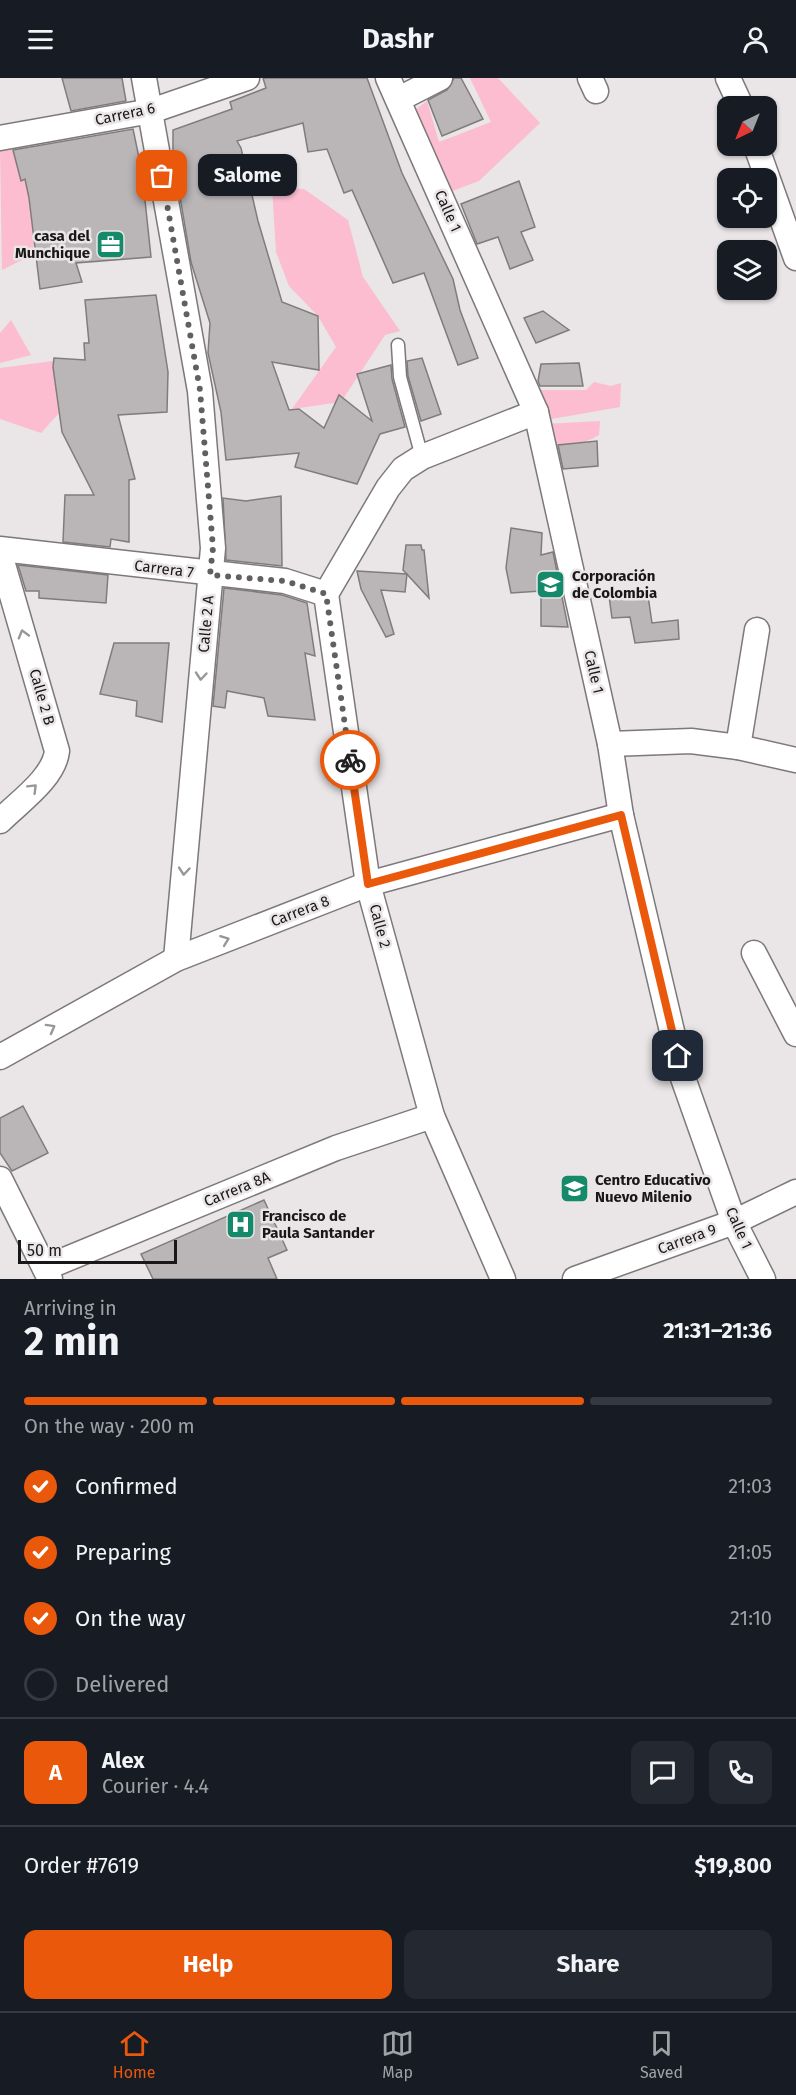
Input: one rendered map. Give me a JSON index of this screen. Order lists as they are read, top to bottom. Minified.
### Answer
{"streets":{"street":["Carrera 6","Calle 1","Carrera 7","Calle 2 A","Calle 2 B","Carrera 8","Calle 2","Carrera 8A","Carrera 9"]},"crossings":[["Carrera 6","Calle 2 A"],["Calle 1","Carrera 8"],["Calle 1","Carrera 9"],["Carrera 7","Calle 2 A"],["Carrera 7","Calle 2"],["Calle 2 A","Carrera 8"],["Carrera 8","Calle 2"],["Calle 2","Carrera 8A"]],"one_way":["Calle 2 A","Calle 2 B","Carrera 8"],"places":{"other":["Salome"],"office":["casa del Munchique"],"school or university":["Corporación de Colombia","Centro Educativo Nuevo Milenio"],"hospital":["Francisco de Paula Santander"]},"scale_bar":"50 m","north":"bottom left","page":{"header":"Dashr","bubble":"Salome","scale":"50 m","heading":["2 min","Arriving in","21:31–21:36"],"panel":["Alex","Courier · 4.4","Order #7619","$19,800"],"bar":"On the way · 200 m","list":[["Confirmed","21:03"],["Preparing","21:05"],["On the way","21:10"],"Delivered"],"round":"A","buttons":["Help","Share"],"tabs":["Home","Map","Saved"]}}
